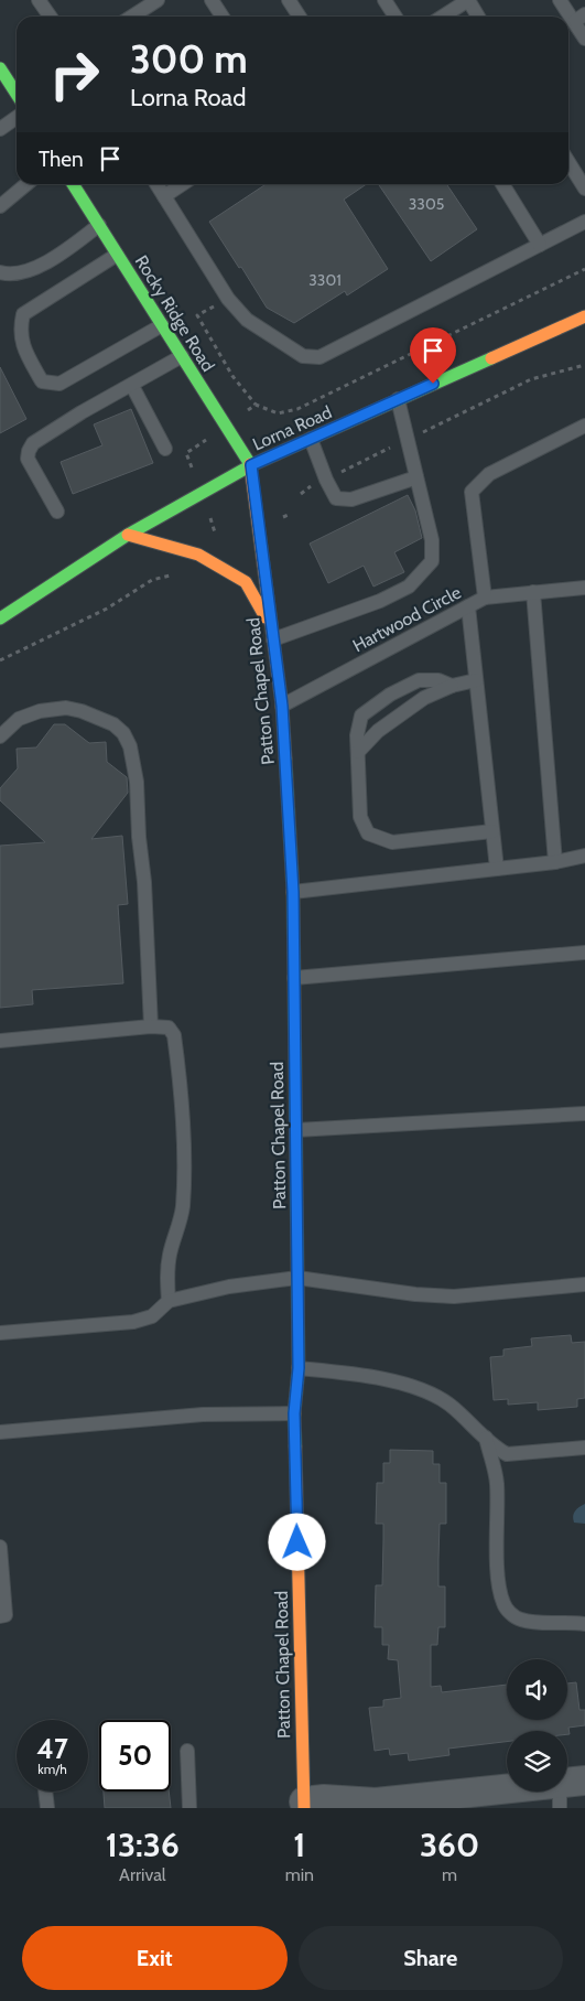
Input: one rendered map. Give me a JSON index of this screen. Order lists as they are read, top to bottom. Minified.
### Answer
{"streets":{"main road":["Rocky Ridge Road","Lorna Road","Patton Chapel Road"],"lane":["Hartwood Circle"]},"crossings":[["Rocky Ridge Road","Lorna Road"],["Rocky Ridge Road","Patton Chapel Road"],["Lorna Road","Patton Chapel Road"],["Hartwood Circle","Patton Chapel Road"]],"house_numbers":["3305","3301"],"page":{"turn":["300 m","Lorna Road"],"then":"Then","speed":"47 km/h","limit":"50","eta":["13:36","Arrival","1","min","360","m"],"buttons":["Exit","Share"]}}
